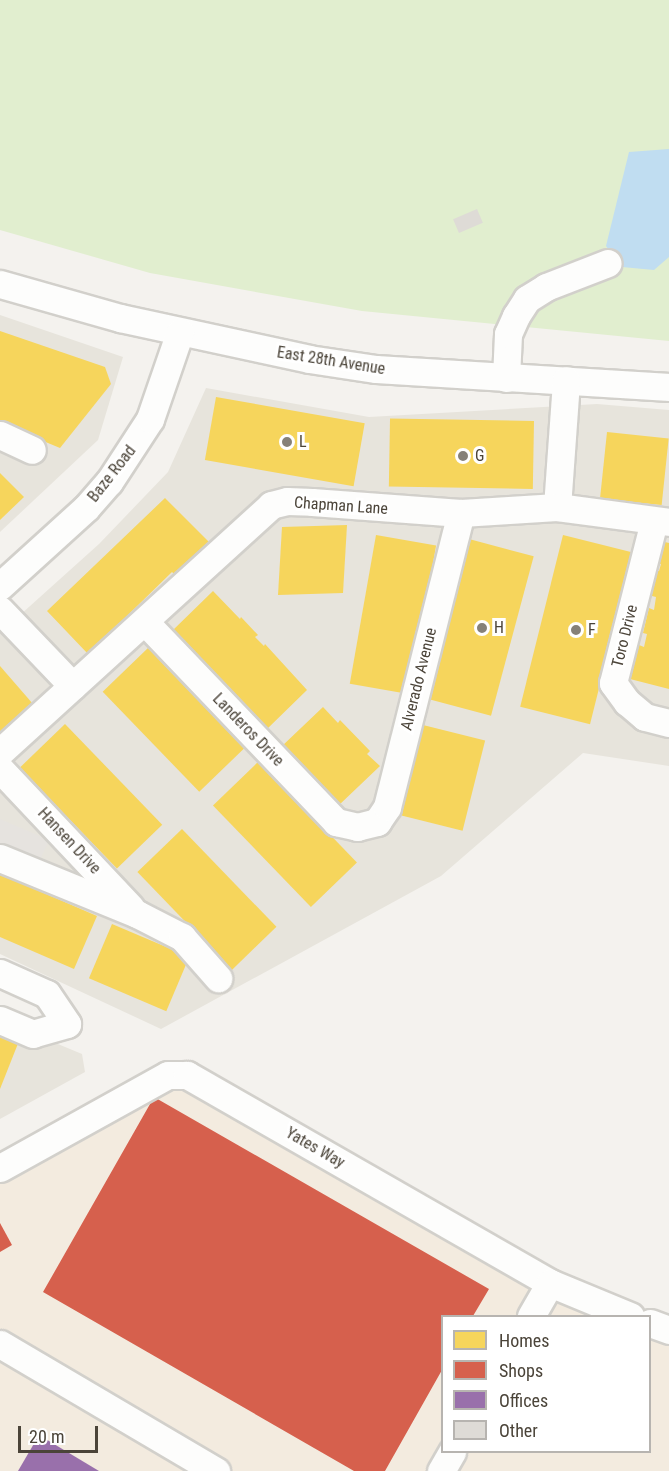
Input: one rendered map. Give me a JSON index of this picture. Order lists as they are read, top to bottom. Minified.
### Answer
{"streets":{"street":["East 28th Avenue","Baze Road","Chapman Lane","Toro Drive","Alverado Avenue","Landeros Drive","Hansen Drive","Yates Way"]},"crossings":[["East 28th Avenue","Baze Road"],["Chapman Lane","Toro Drive"],["Chapman Lane","Alverado Avenue"],["Chapman Lane","Landeros Drive"],["Alverado Avenue","Landeros Drive"]],"places":["L","G","H","F"],"legend":["Homes","Shops","Offices","Other"],"scale_bar":"20 m"}
